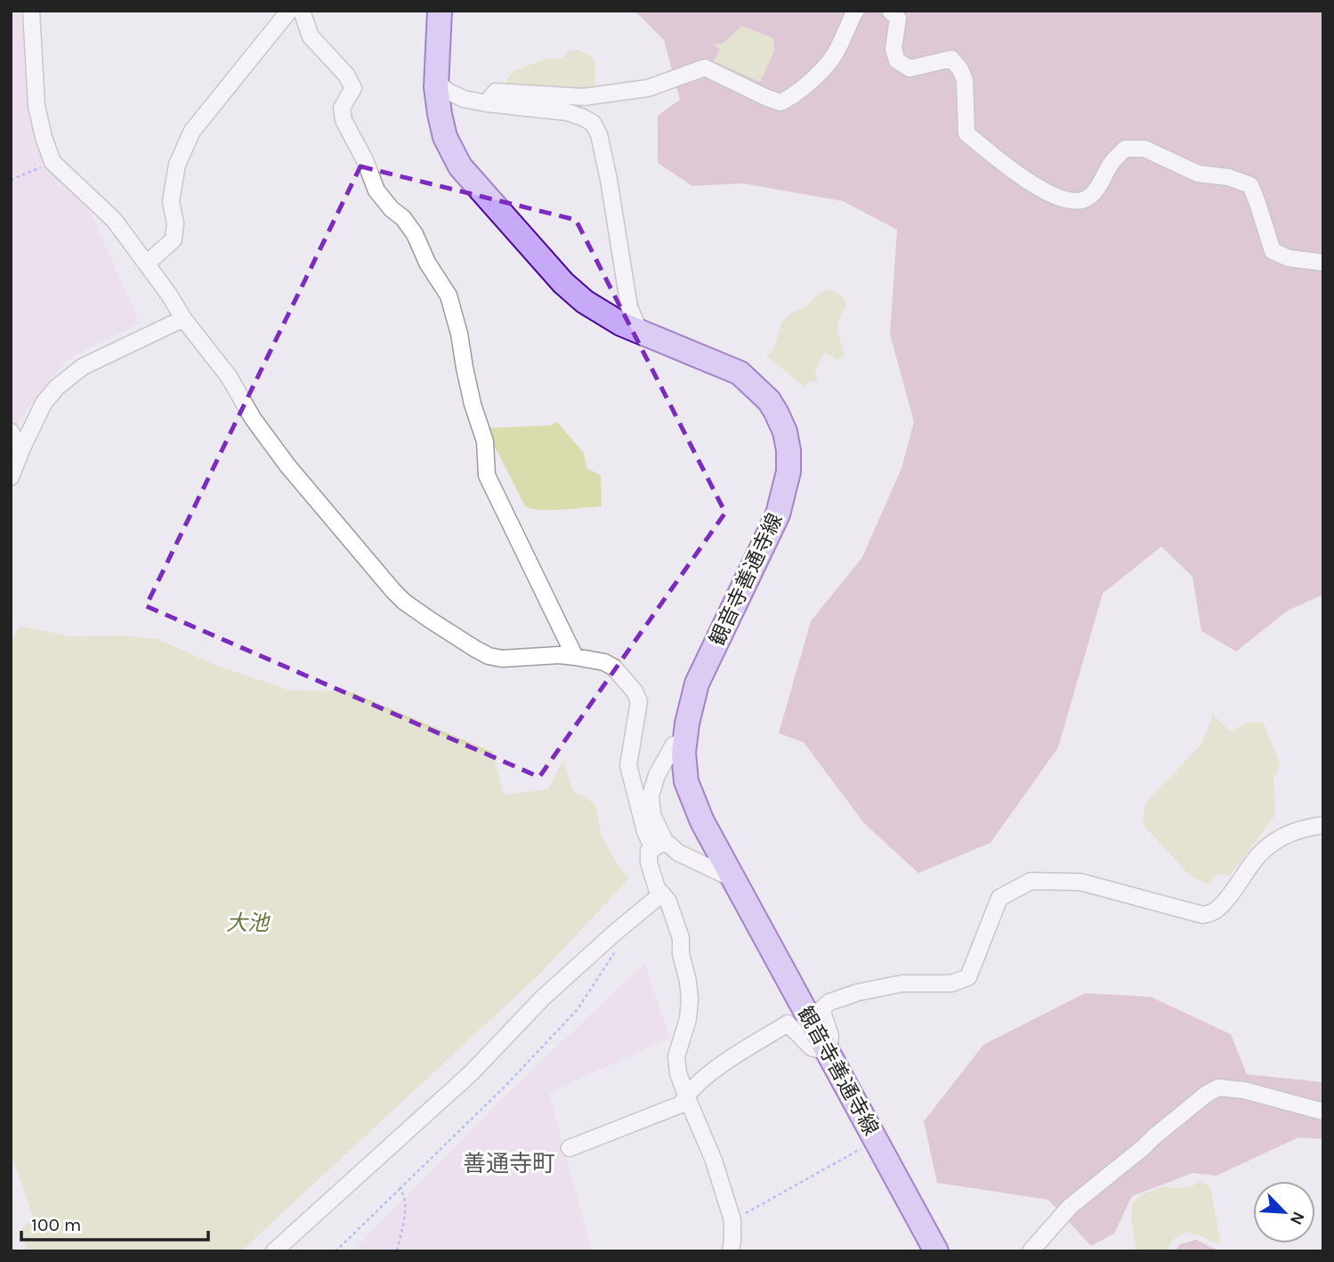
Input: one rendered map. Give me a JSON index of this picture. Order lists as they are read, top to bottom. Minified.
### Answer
{"streets":{"main road":["観音寺善通寺線"]},"districts":["善通寺町"],"water":["大池"],"scale_bar":"100 m","north":"bottom right"}
